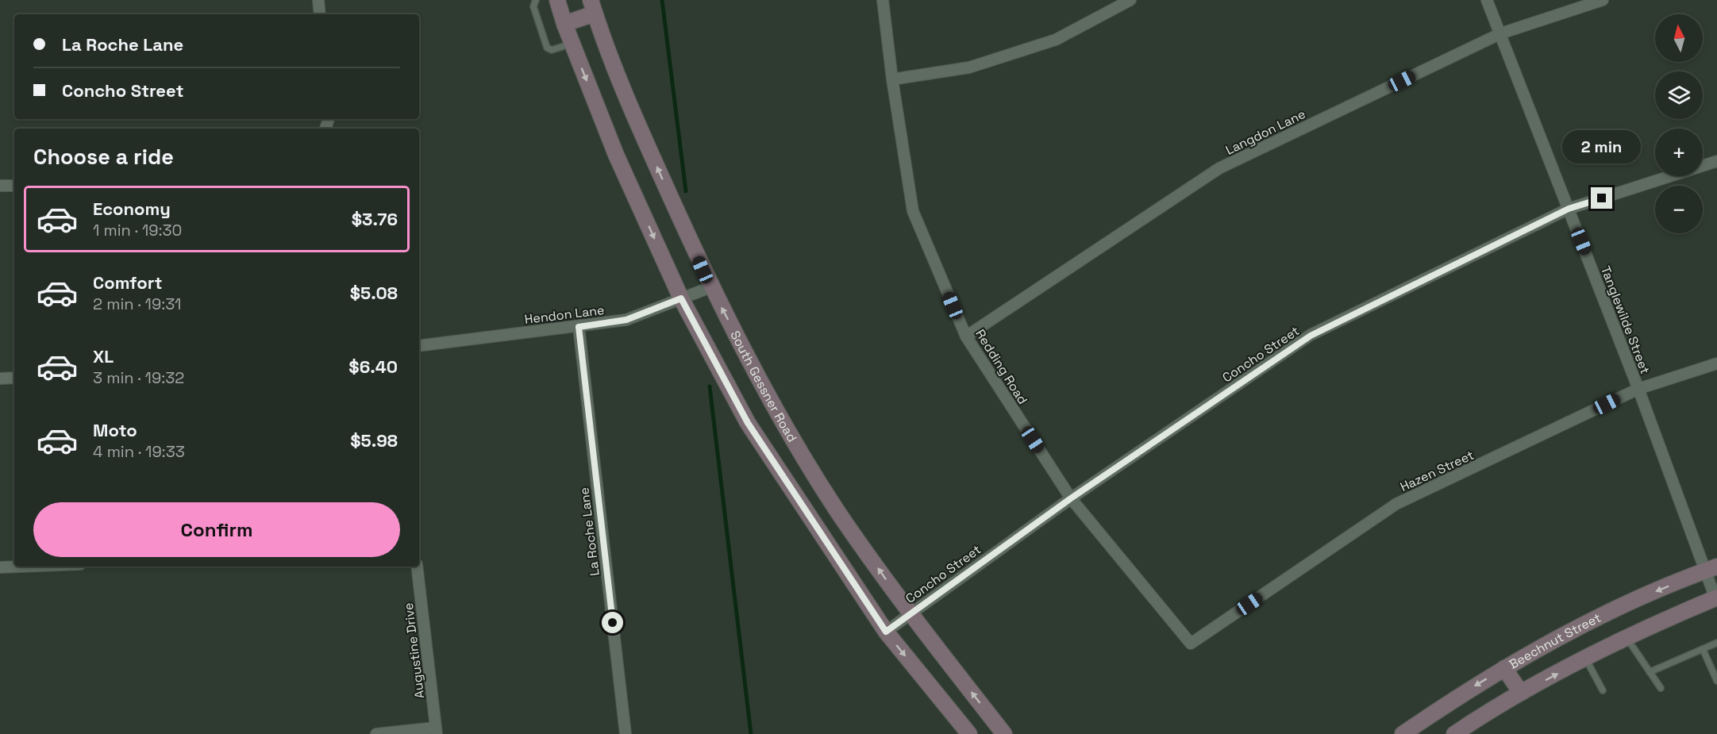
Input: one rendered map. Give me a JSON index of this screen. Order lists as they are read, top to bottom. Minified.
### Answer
{"streets":{"main road":["South Gessner Road","Beechnut Street"],"street":["Langdon Lane","Hendon Lane","Tanglewilde Street","Concho Street","Redding Road","Hazen Street","La Roche Lane","Augustine Drive"]},"crossings":[["Langdon Lane","Tanglewilde Street"],["Langdon Lane","Redding Road"],["Hendon Lane","South Gessner Road"],["Hendon Lane","La Roche Lane"],["Tanglewilde Street","Concho Street"],["Tanglewilde Street","Hazen Street"],["Tanglewilde Street","Beechnut Street"],["Concho Street","Redding Road"],["Concho Street","South Gessner Road"],["Redding Road","Hazen Street"]],"north":"top","page":{"map_buttons":["+","−"],"banner":["La Roche Lane","Concho Street"],"heading":"Choose a ride","bubble":"2 min","list":[{"name":"Economy","note":"1 min · 19:30","value":"$3.76"},{"name":"Comfort","note":"2 min · 19:31","value":"$5.08"},{"name":"XL","note":"3 min · 19:32","value":"$6.40"},{"name":"Moto","note":"4 min · 19:33","value":"$5.98"}],"buttons":"Confirm"}}
